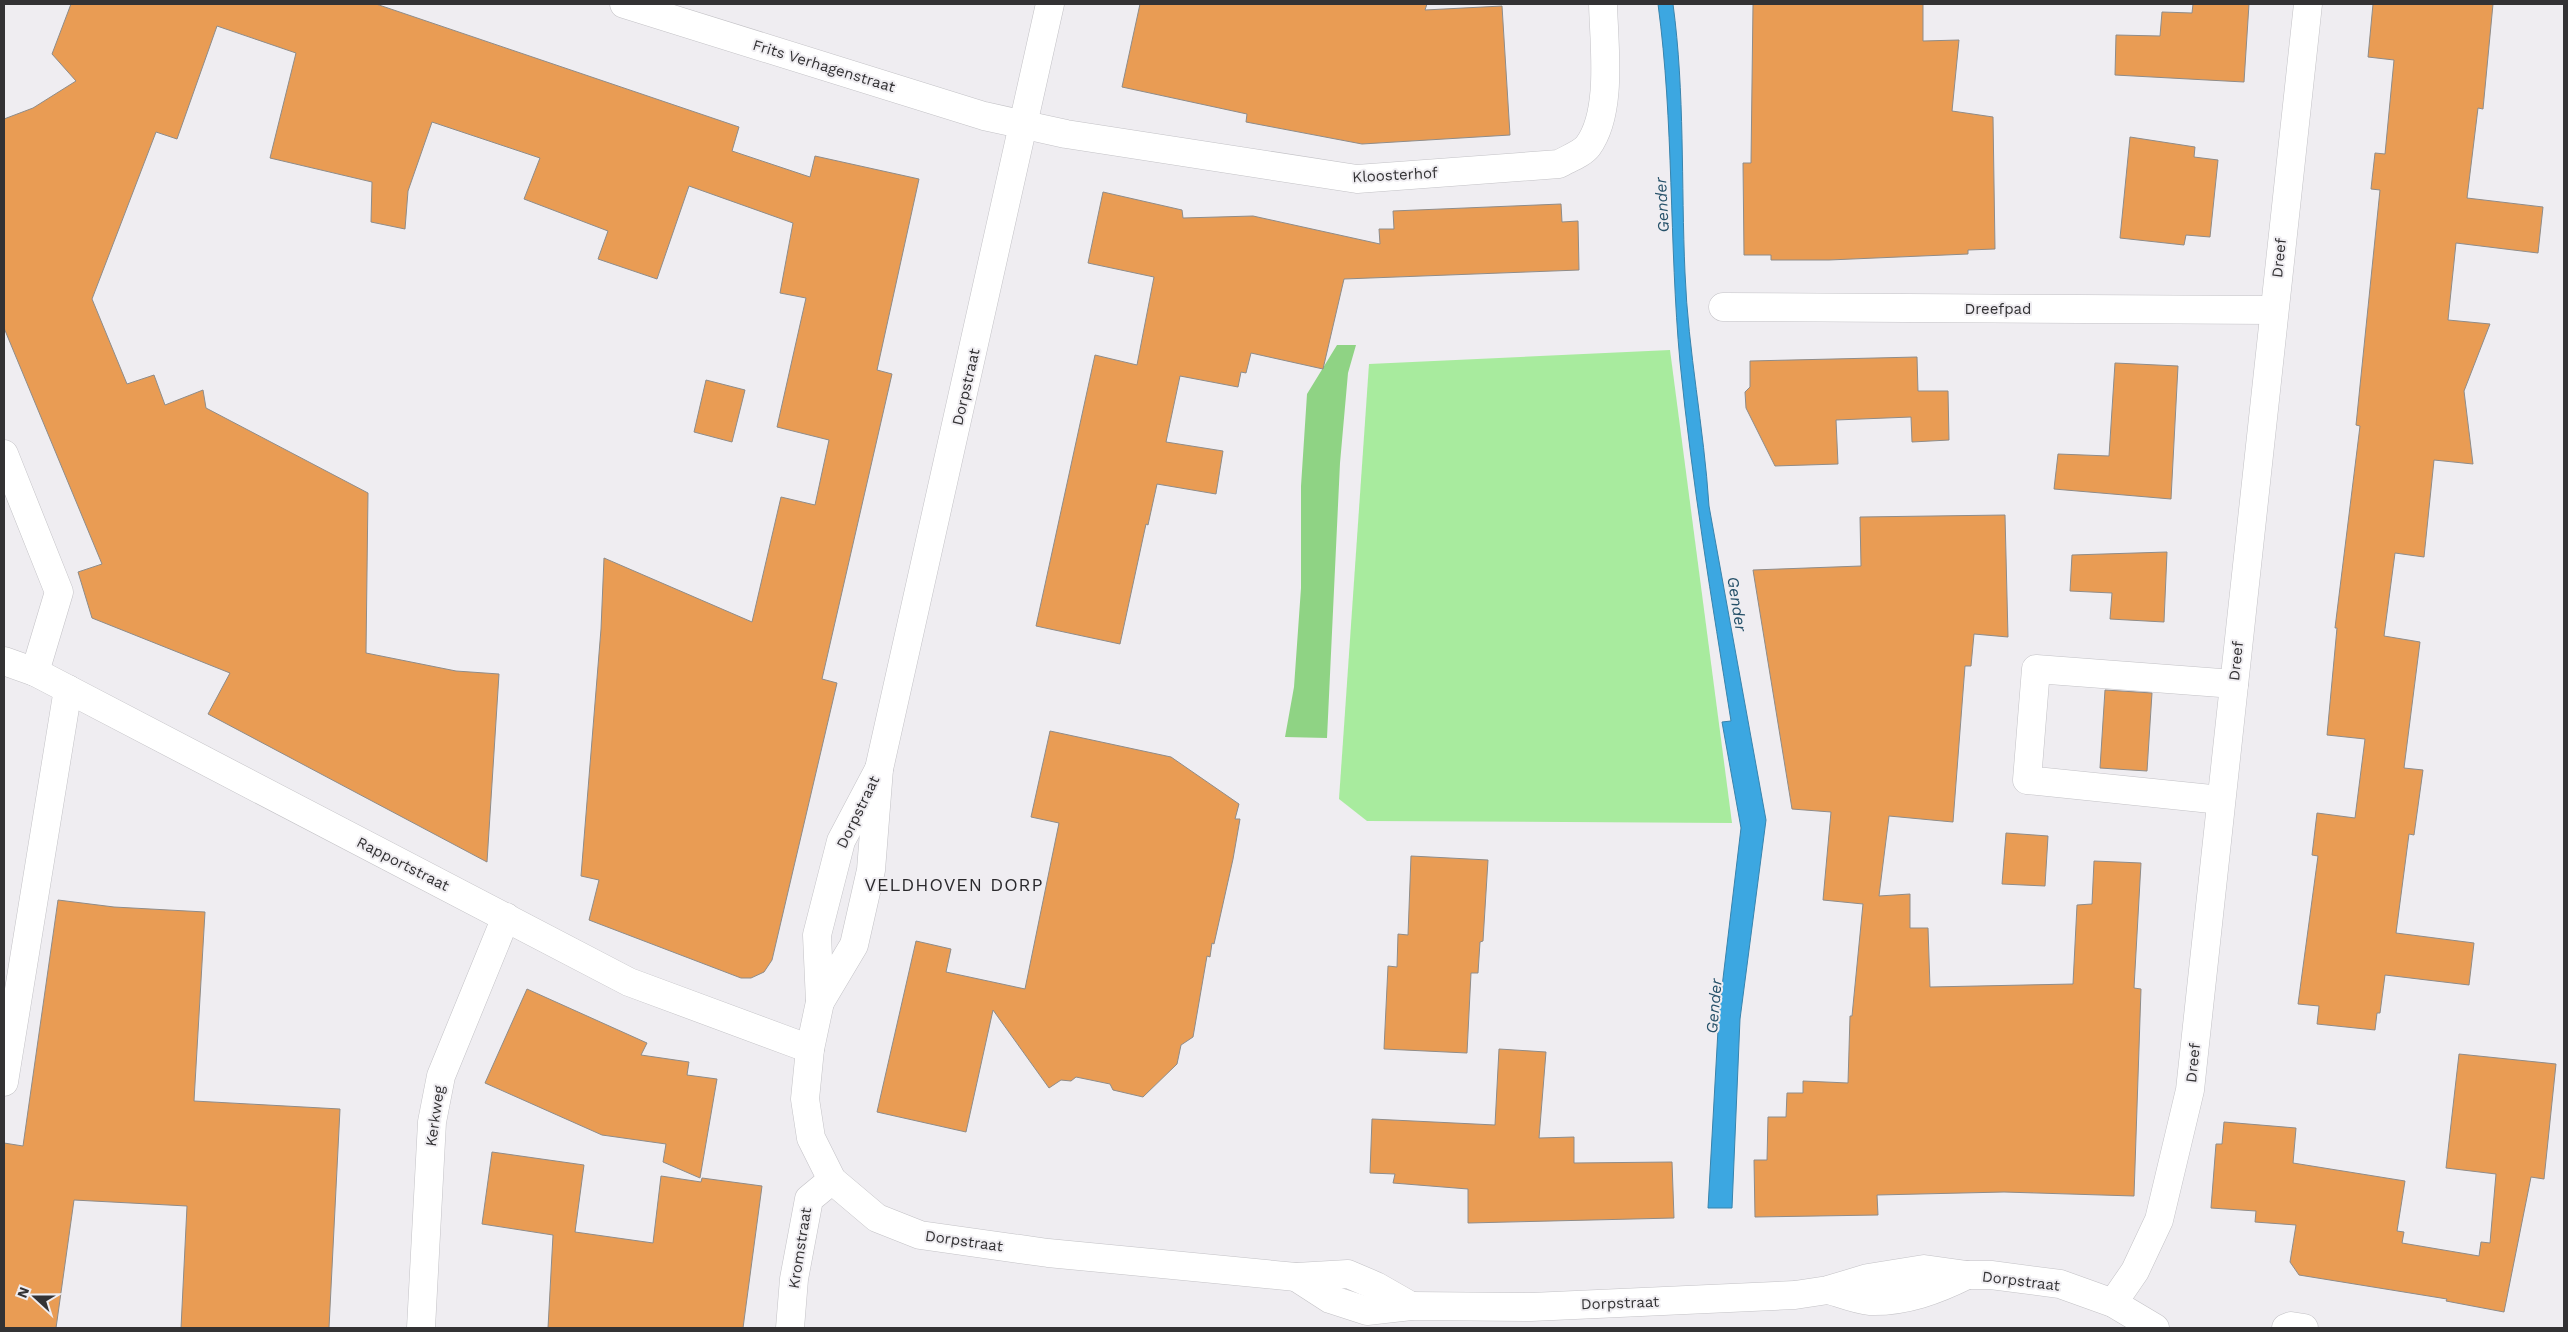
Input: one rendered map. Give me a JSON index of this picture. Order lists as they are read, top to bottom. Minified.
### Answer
{"streets":{"street":["Frits Verhagenstraat","Kloosterhof","Dreef","Dreefpad","Dorpstraat","Rapportstraat","Kerkweg","Kromstraat"]},"crossings":[["Frits Verhagenstraat","Kloosterhof"],["Frits Verhagenstraat","Dorpstraat"],["Kloosterhof","Dorpstraat"],["Dreef","Dreefpad"],["Dreef","Dorpstraat"],["Dorpstraat","Rapportstraat"],["Dorpstraat","Kromstraat"],["Rapportstraat","Kerkweg"]],"districts":["VELDHOVEN DORP"],"water":["Gender"],"north":"left"}
